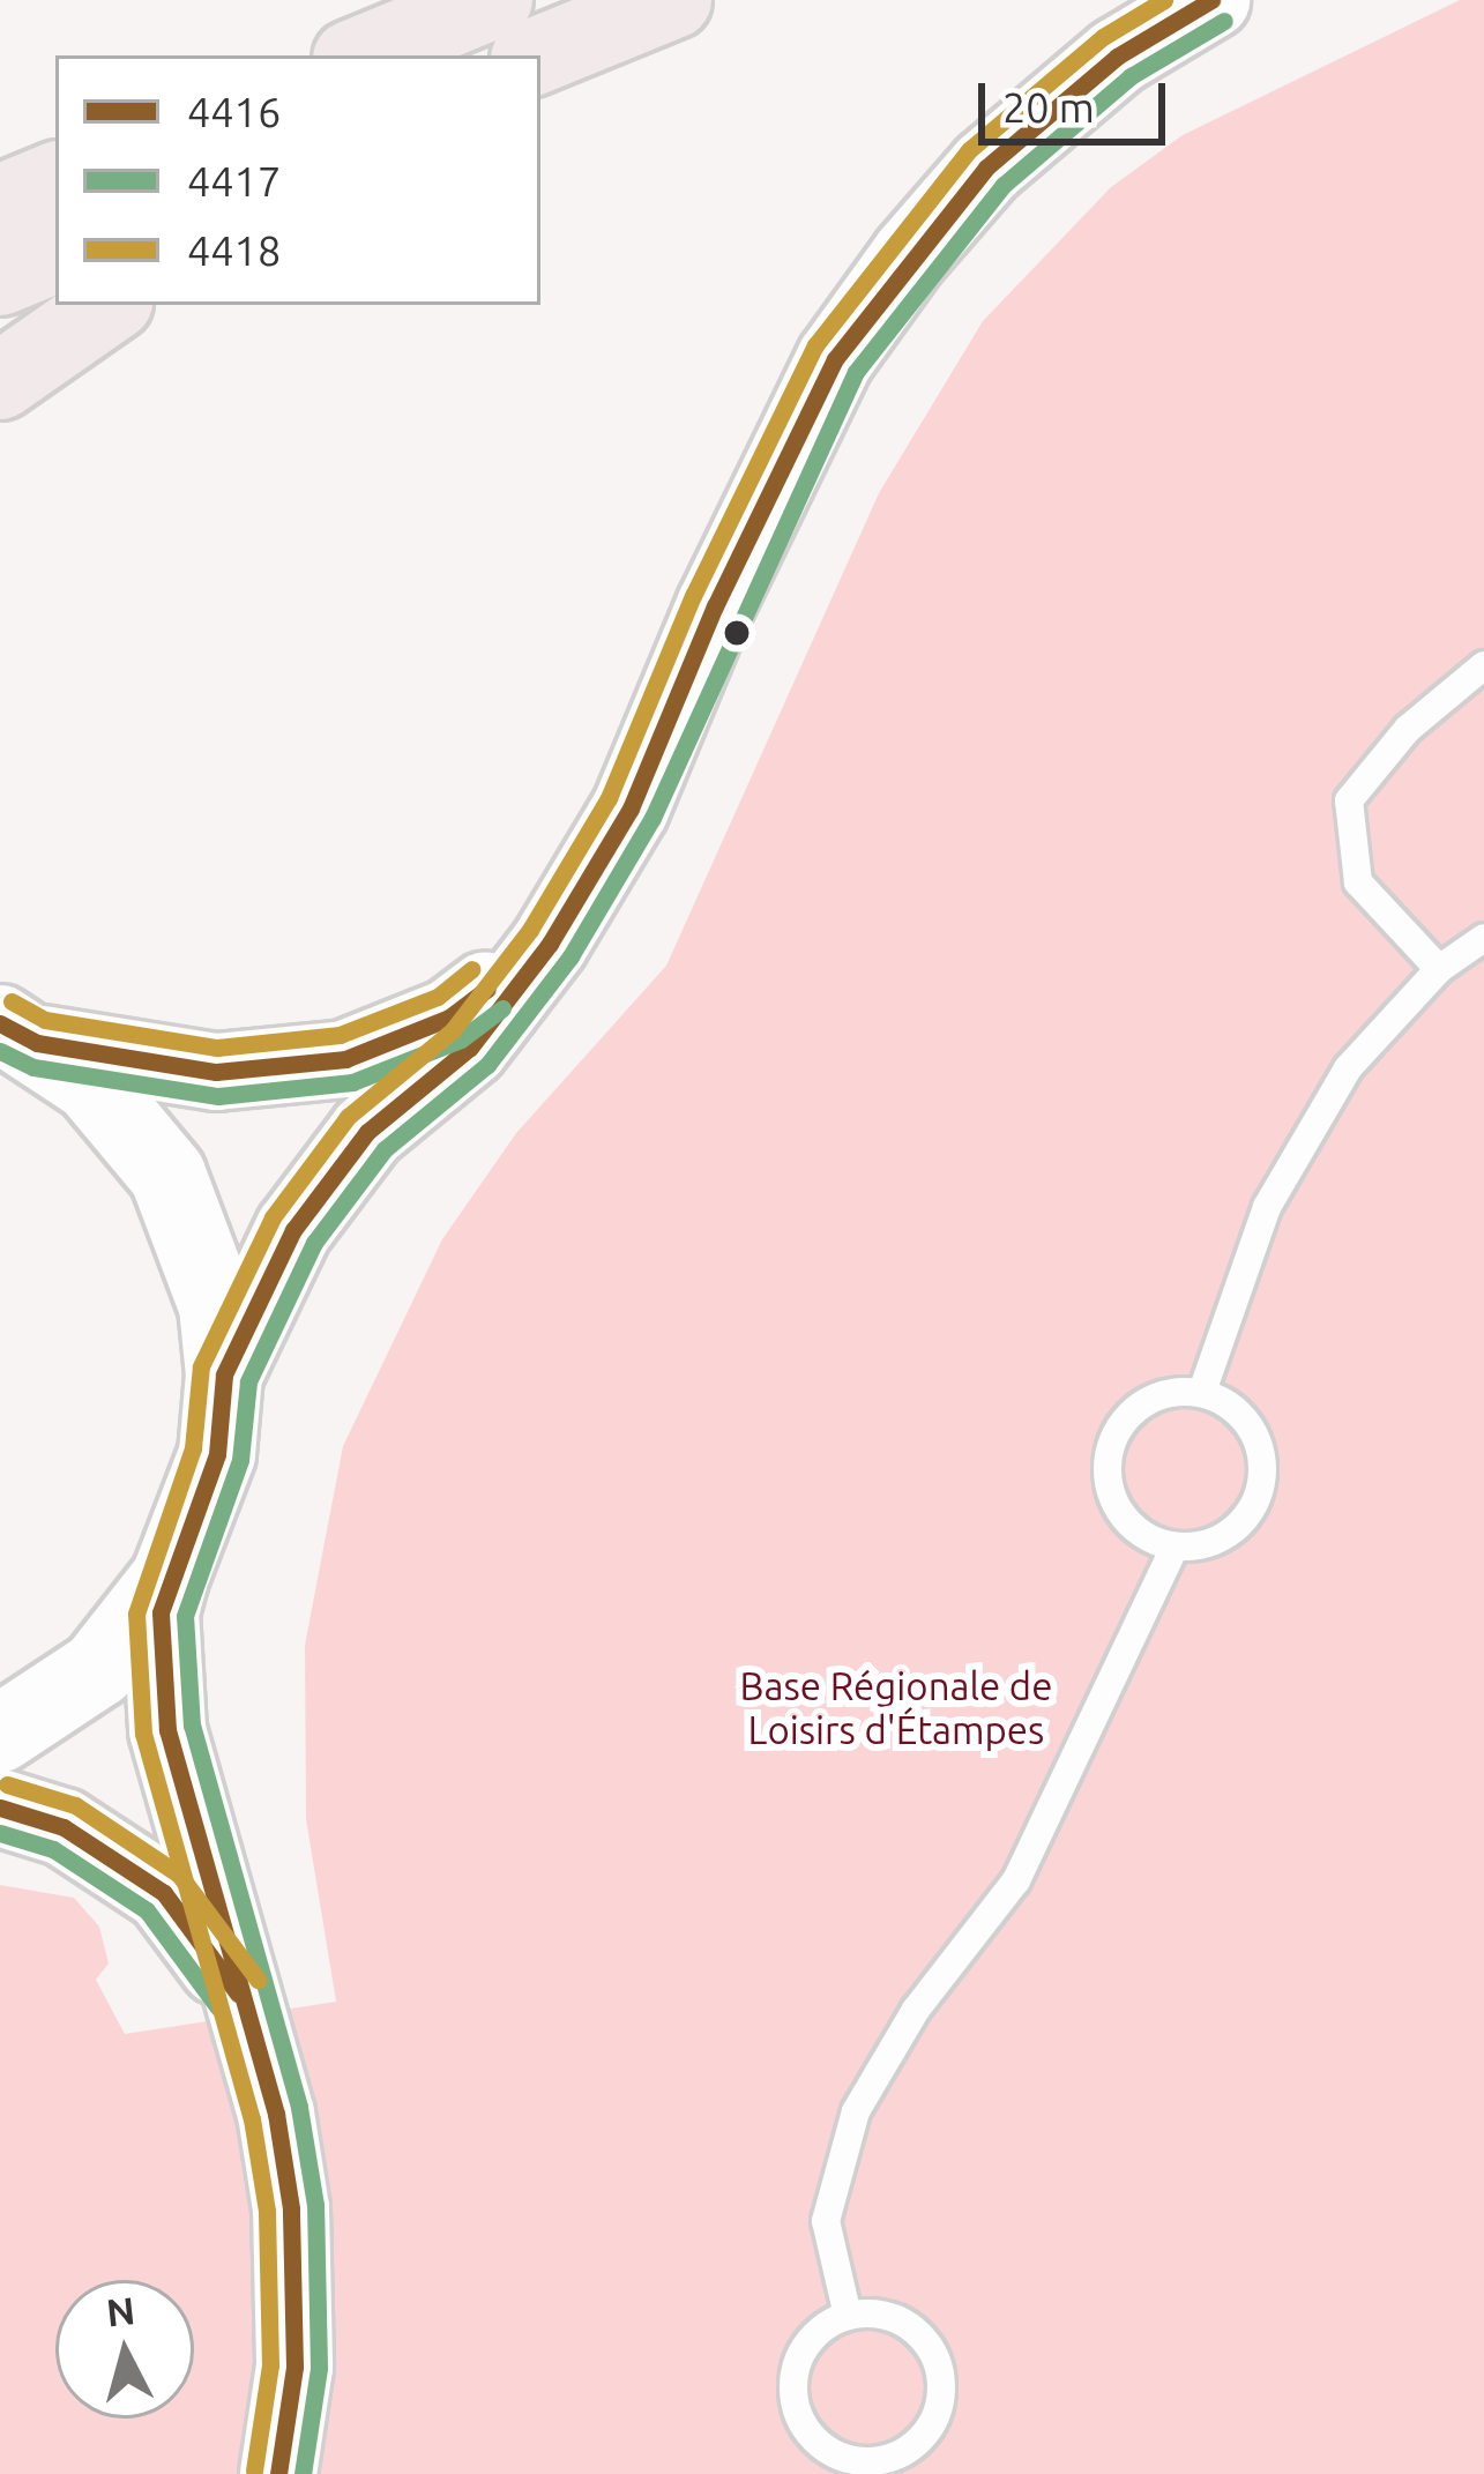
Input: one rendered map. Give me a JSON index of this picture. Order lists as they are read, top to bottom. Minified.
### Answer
{"parks":["Base Régionale de Loisirs d'Étampes"],"lines":["transit line 4416","transit line 4418","transit line 4417"],"legend":["4416","4417","4418"],"scale_bar":"20 m","north":"top"}
